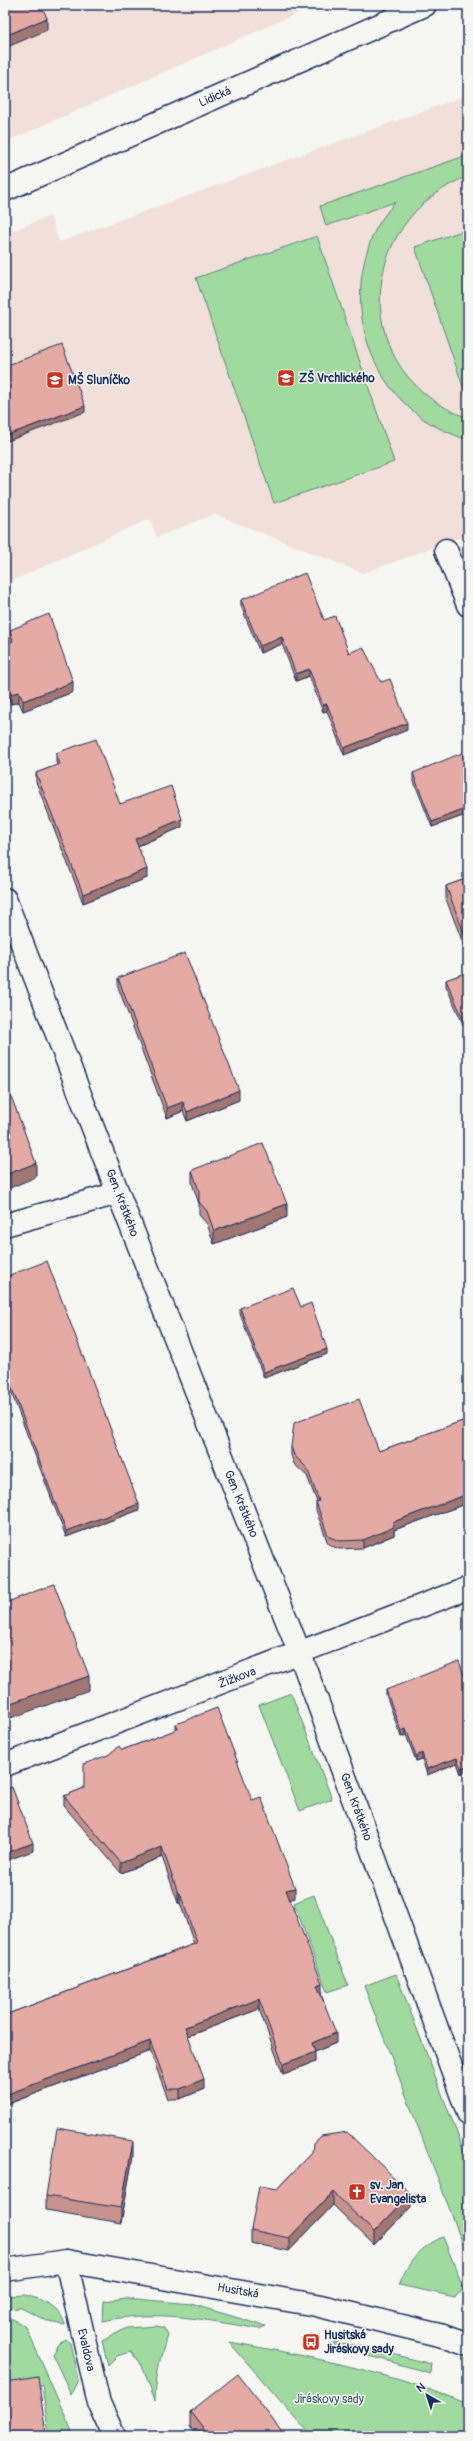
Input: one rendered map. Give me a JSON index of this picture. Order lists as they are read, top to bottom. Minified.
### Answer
{"streets":{"street":["Lidická","Gen. Krátkého","Žižkova","Husitská","Evaldova"]},"crossings":[["Gen. Krátkého","Žižkova"],["Husitská","Evaldova"]],"parks":["Jiráskovy sady"],"places":{"school or university":["ZŠ Vrchlického","MŠ Sluníčko"],"church":["sv. Jan Evangelista"],"bus stop":["Husitská Jiráskovy sady"]},"north":"top left"}
